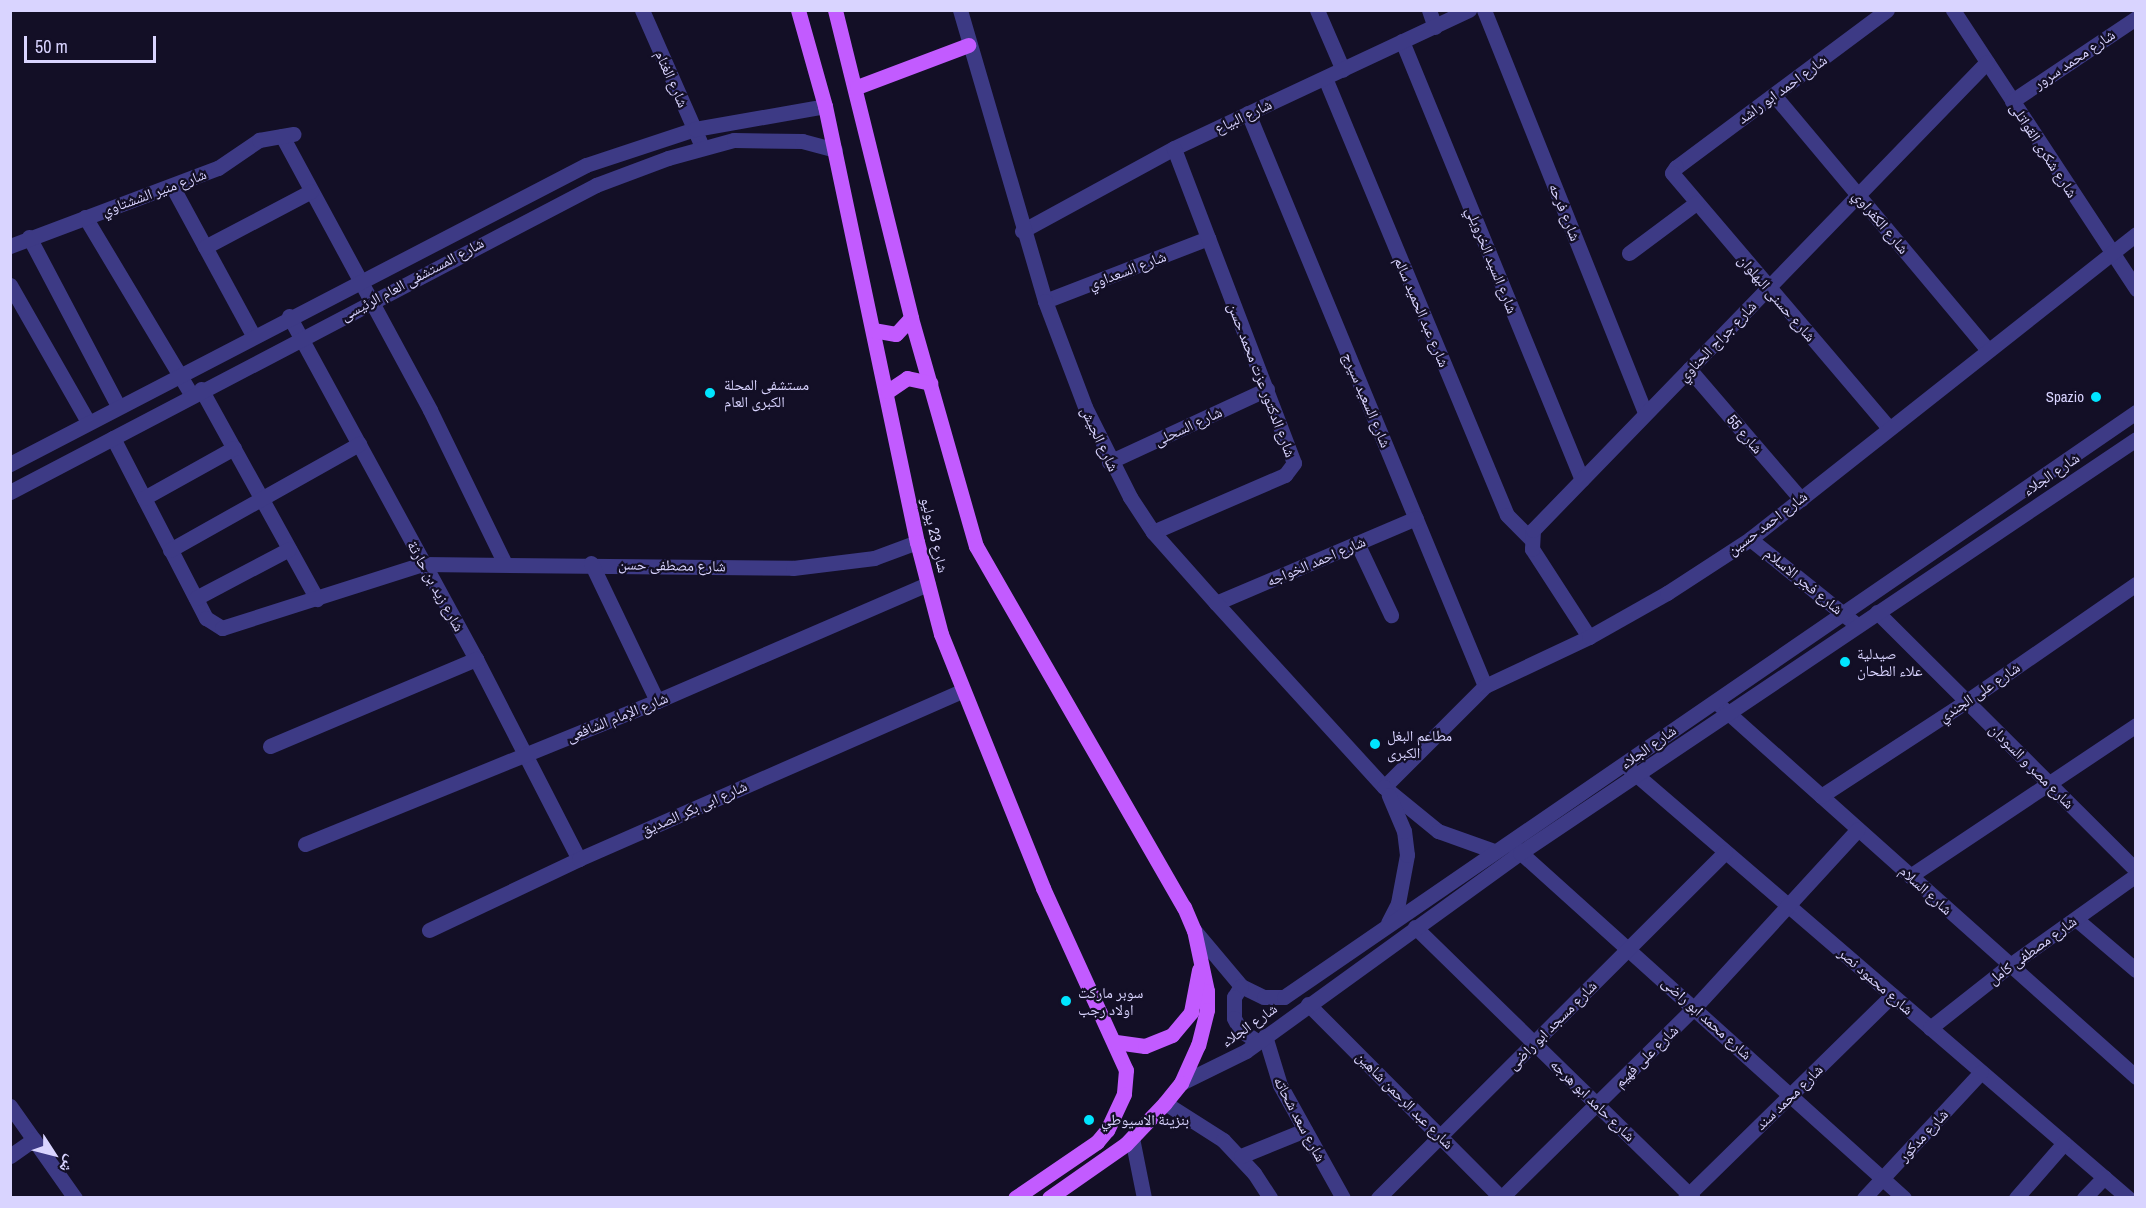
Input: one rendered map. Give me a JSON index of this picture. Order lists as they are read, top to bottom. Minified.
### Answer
{"streets":{"main road":["شارع الجلاء","شارع 23 يوليو"],"street":["شارع محمد سرور","شارع الغنام","شارع احمد ابو راشد","شارع البياع","شارع شكرى القواتلى","شارع منير الششتاوي","شارع فرحه","شارع الكفراوي","شارع السيد الخرويلي","شارع السعداوي","شارع المستشفى العام الرئيسى","شارع حسنى البهلوان","شارع عبد الحميد سالم","شارع جراج الحناوي","شارع الدكتور عزت محمد حسن","شارع السعيد سيرج","شارع السحلى","شارع 55","شارع الجيش","شارع احمد حسين","شارع احمد الخواجه","شارع مصطفى حسن","شارع فجر الاسلام","شارع زيد بن حارثة","شارع على الجندي","شارع الإمام الشافعى","شارع مصر و السودان","شارع ابى بكر الصديق","شارع السلام","شارع مصطفى كامل","شارع محمود نصر","شارع محمد ابو راضى","شارع مسجد ابو راضى","شارع على فهيم","شارع محمد سند","شارع عبد الرحمن شاهين","شارع حامد ابو هرجه","شارع سعد شحاته","شارع مدكور"]},"crossings":[["شارع محمد سرور","شارع شكرى القواتلى"],["شارع الغنام","شارع المستشفى العام الرئيسى"],["شارع احمد ابو راشد","شارع الكفراوي"],["شارع احمد ابو راشد","شارع حسنى البهلوان"],["شارع البياع","شارع السيد الخرويلي"],["شارع البياع","شارع عبد الحميد سالم"],["شارع البياع","شارع الدكتور عزت محمد حسن"],["شارع البياع","شارع السعيد سيرج"],["شارع البياع","شارع الجيش"],["شارع شكرى القواتلى","شارع جراج الحناوي"],["شارع شكرى القواتلى","شارع احمد حسين"],["شارع فرحه","شارع جراج الحناوي"],["شارع الكفراوي","شارع جراج الحناوي"],["شارع الكفراوي","شارع احمد حسين"],["شارع السيد الخرويلي","شارع جراج الحناوي"],["شارع السعداوي","شارع الدكتور عزت محمد حسن"],["شارع السعداوي","شارع الجيش"],["شارع المستشفى العام الرئيسى","شارع 23 يوليو"],["شارع المستشفى العام الرئيسى","شارع مصطفى حسن"],["شارع المستشفى العام الرئيسى","شارع زيد بن حارثة"],["شارع حسنى البهلوان","شارع جراج الحناوي"],["شارع حسنى البهلوان","شارع احمد حسين"],["شارع عبد الحميد سالم","شارع جراج الحناوي"],["شارع جراج الحناوي","شارع 55"],["شارع الدكتور عزت محمد حسن","شارع السحلى"],["شارع الدكتور عزت محمد حسن","شارع الجيش"],["شارع السعيد سيرج","شارع احمد حسين"],["شارع السعيد سيرج","شارع احمد الخواجه"],["شارع السحلى","شارع الجيش"],["شارع 55","شارع احمد حسين"],["شارع الجيش","شارع الجلاء"],["شارع الجيش","شارع احمد حسين"],["شارع الجيش","شارع احمد الخواجه"],["شارع الجلاء","شارع فجر الاسلام"],["شارع الجلاء","شارع مصر و السودان"],["شارع الجلاء","شارع السلام"],["شارع الجلاء","شارع محمود نصر"],["شارع الجلاء","شارع محمد ابو راضى"],["شارع الجلاء","شارع عبد الرحمن شاهين"],["شارع الجلاء","شارع حامد ابو هرجه"],["شارع الجلاء","شارع سعد شحاته"],["شارع احمد حسين","شارع فجر الاسلام"],["شارع 23 يوليو","شارع مصطفى حسن"],["شارع 23 يوليو","شارع الإمام الشافعى"],["شارع 23 يوليو","شارع ابى بكر الصديق"],["شارع مصطفى حسن","شارع زيد بن حارثة"],["شارع زيد بن حارثة","شارع الإمام الشافعى"],["شارع زيد بن حارثة","شارع ابى بكر الصديق"],["شارع على الجندي","شارع مصر و السودان"],["شارع على الجندي","شارع السلام"],["شارع السلام","شارع مصطفى كامل"],["شارع السلام","شارع على فهيم"],["شارع مصطفى كامل","شارع محمود نصر"],["شارع محمود نصر","شارع مسجد ابو راضى"],["شارع محمود نصر","شارع على فهيم"],["شارع محمود نصر","شارع محمد سند"],["شارع محمود نصر","شارع مدكور"],["شارع محمد ابو راضى","شارع مسجد ابو راضى"],["شارع محمد ابو راضى","شارع على فهيم"],["شارع محمد ابو راضى","شارع محمد سند"],["شارع محمد ابو راضى","شارع مدكور"],["شارع مسجد ابو راضى","شارع عبد الرحمن شاهين"],["شارع مسجد ابو راضى","شارع حامد ابو هرجه"],["شارع على فهيم","شارع عبد الرحمن شاهين"],["شارع على فهيم","شارع حامد ابو هرجه"],["شارع محمد سند","شارع حامد ابو هرجه"]],"places":["مستشفى المحلة الكبرى العام","Spazio","صيدلية علاء الطحان","مطاعم البغل الكبرى","سوبر ماركت اولاد رجب","بنزينة الاسيوطي"],"scale_bar":"50 m","north":"bottom right"}
